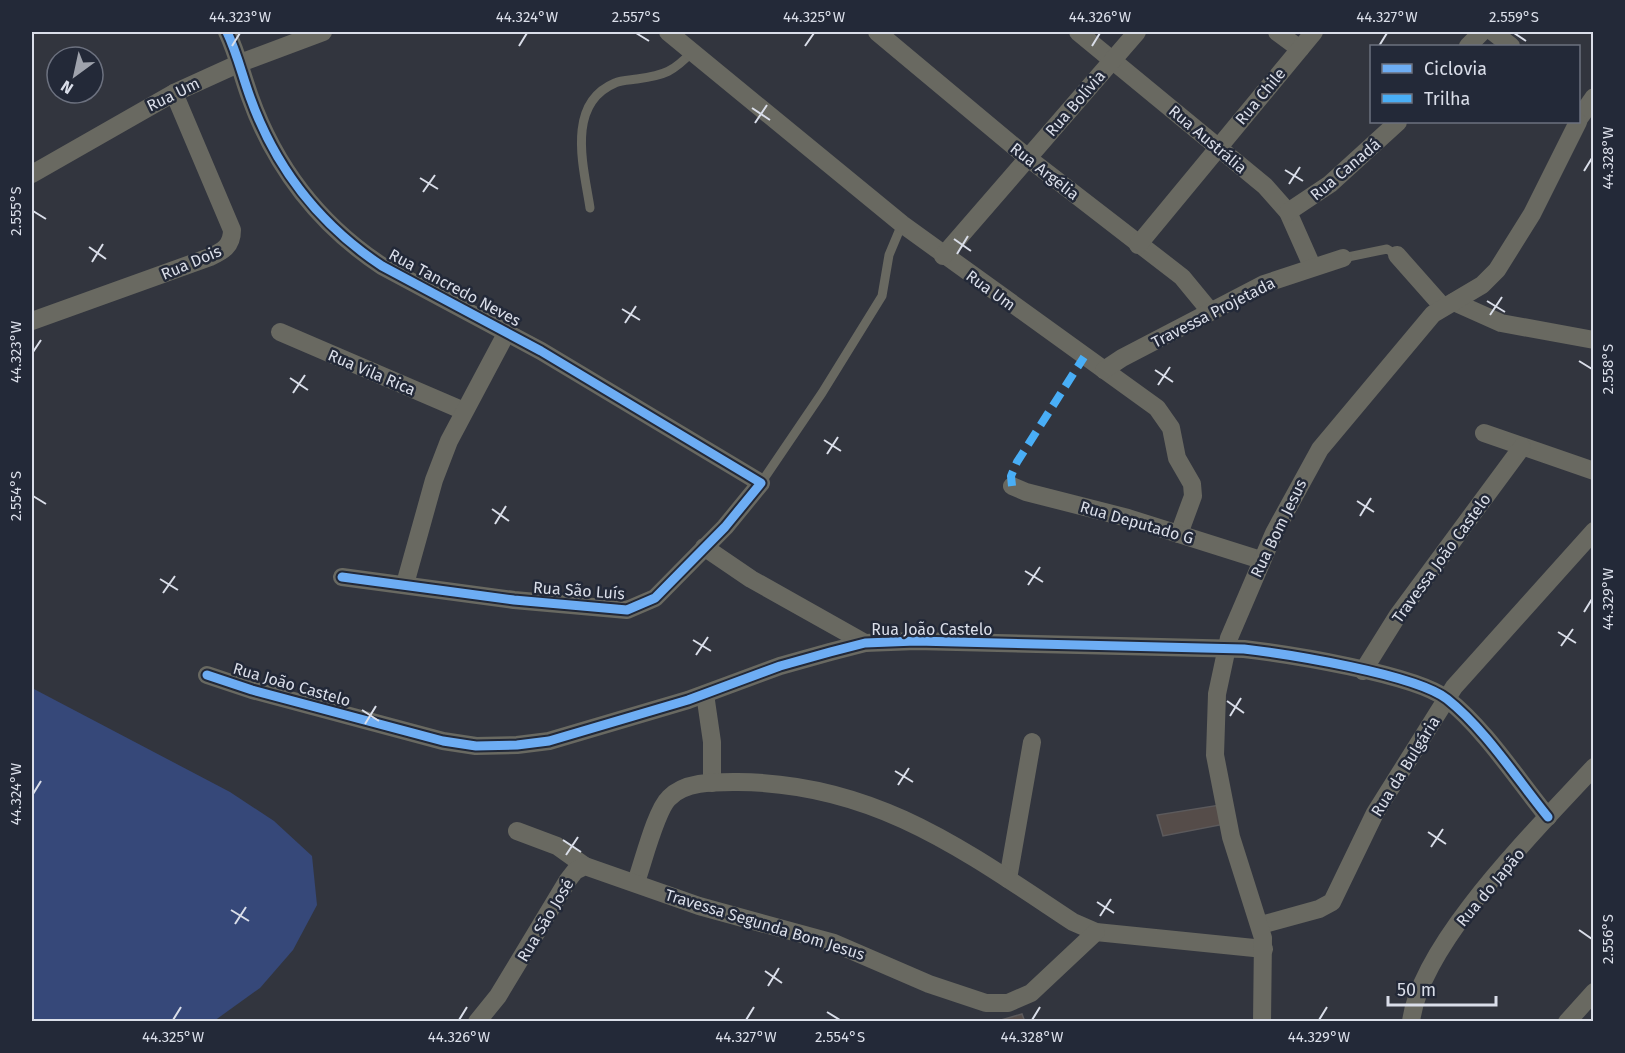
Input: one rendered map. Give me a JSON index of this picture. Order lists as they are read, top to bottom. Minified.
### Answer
{"streets":{"street":["Rua Um","Rua Chile","Rua Bolívia","Rua Austrália","Rua Canadá","Rua Argélia","Rua Dois","Rua Tancredo Neves","Travessa Projetada","Rua Vila Rica","Rua Deputado G","Rua Bom Jesus","Travessa João Castelo","Rua São Luís","Rua João Castelo","Rua da Bulgária","Rua do Japão","Rua São José","Travessa Segunda Bom Jesus"]},"crossings":[["Rua Um","Rua Bolívia"],["Rua Um","Rua Dois"],["Rua Um","Rua Tancredo Neves"],["Rua Um","Travessa Projetada"],["Rua Um","Rua Deputado G"],["Rua Chile","Rua Austrália"],["Rua Chile","Rua Argélia"],["Rua Bolívia","Rua Austrália"],["Rua Bolívia","Rua Argélia"],["Rua Austrália","Rua Canadá"],["Rua Austrália","Travessa Projetada"],["Rua Argélia","Travessa Projetada"],["Rua Tancredo Neves","Rua São Luís"],["Travessa Projetada","Rua Bom Jesus"],["Rua Deputado G","Rua Bom Jesus"],["Rua Bom Jesus","Rua João Castelo"],["Rua Bom Jesus","Rua da Bulgária"],["Travessa João Castelo","Rua João Castelo"],["Rua João Castelo","Rua da Bulgária"],["Rua João Castelo","Rua do Japão"],["Rua São José","Travessa Segunda Bom Jesus"]],"legend":["Ciclovia","Trilha"],"scale_bar":"50 m","north":"bottom left","coordinates":["44.323°W","44.324°W","2.557°S","44.325°W","44.326°W","44.327°W","2.559°S","44.328°W","2.555°S","2.558°S","2.554°S","44.329°W","2.556°S"]}
